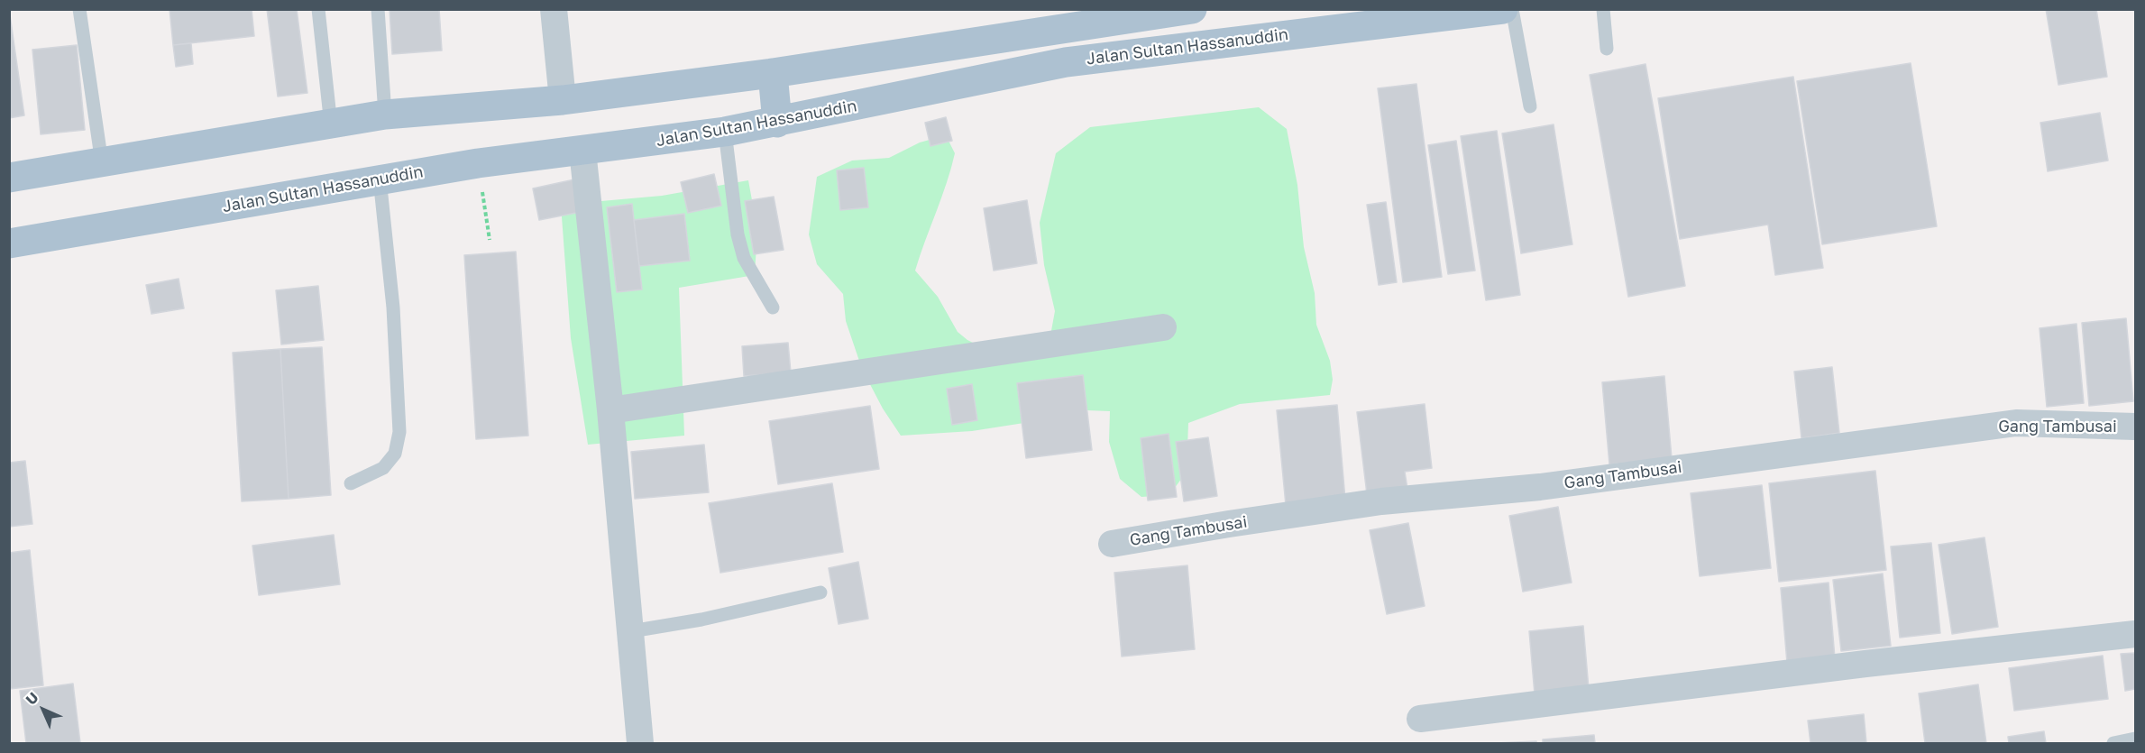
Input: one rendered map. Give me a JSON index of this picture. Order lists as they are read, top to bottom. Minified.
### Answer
{"streets":{"main road":["Jalan Sultan Hassanuddin"],"street":["Gang Tambusai"]},"north":"top left"}
